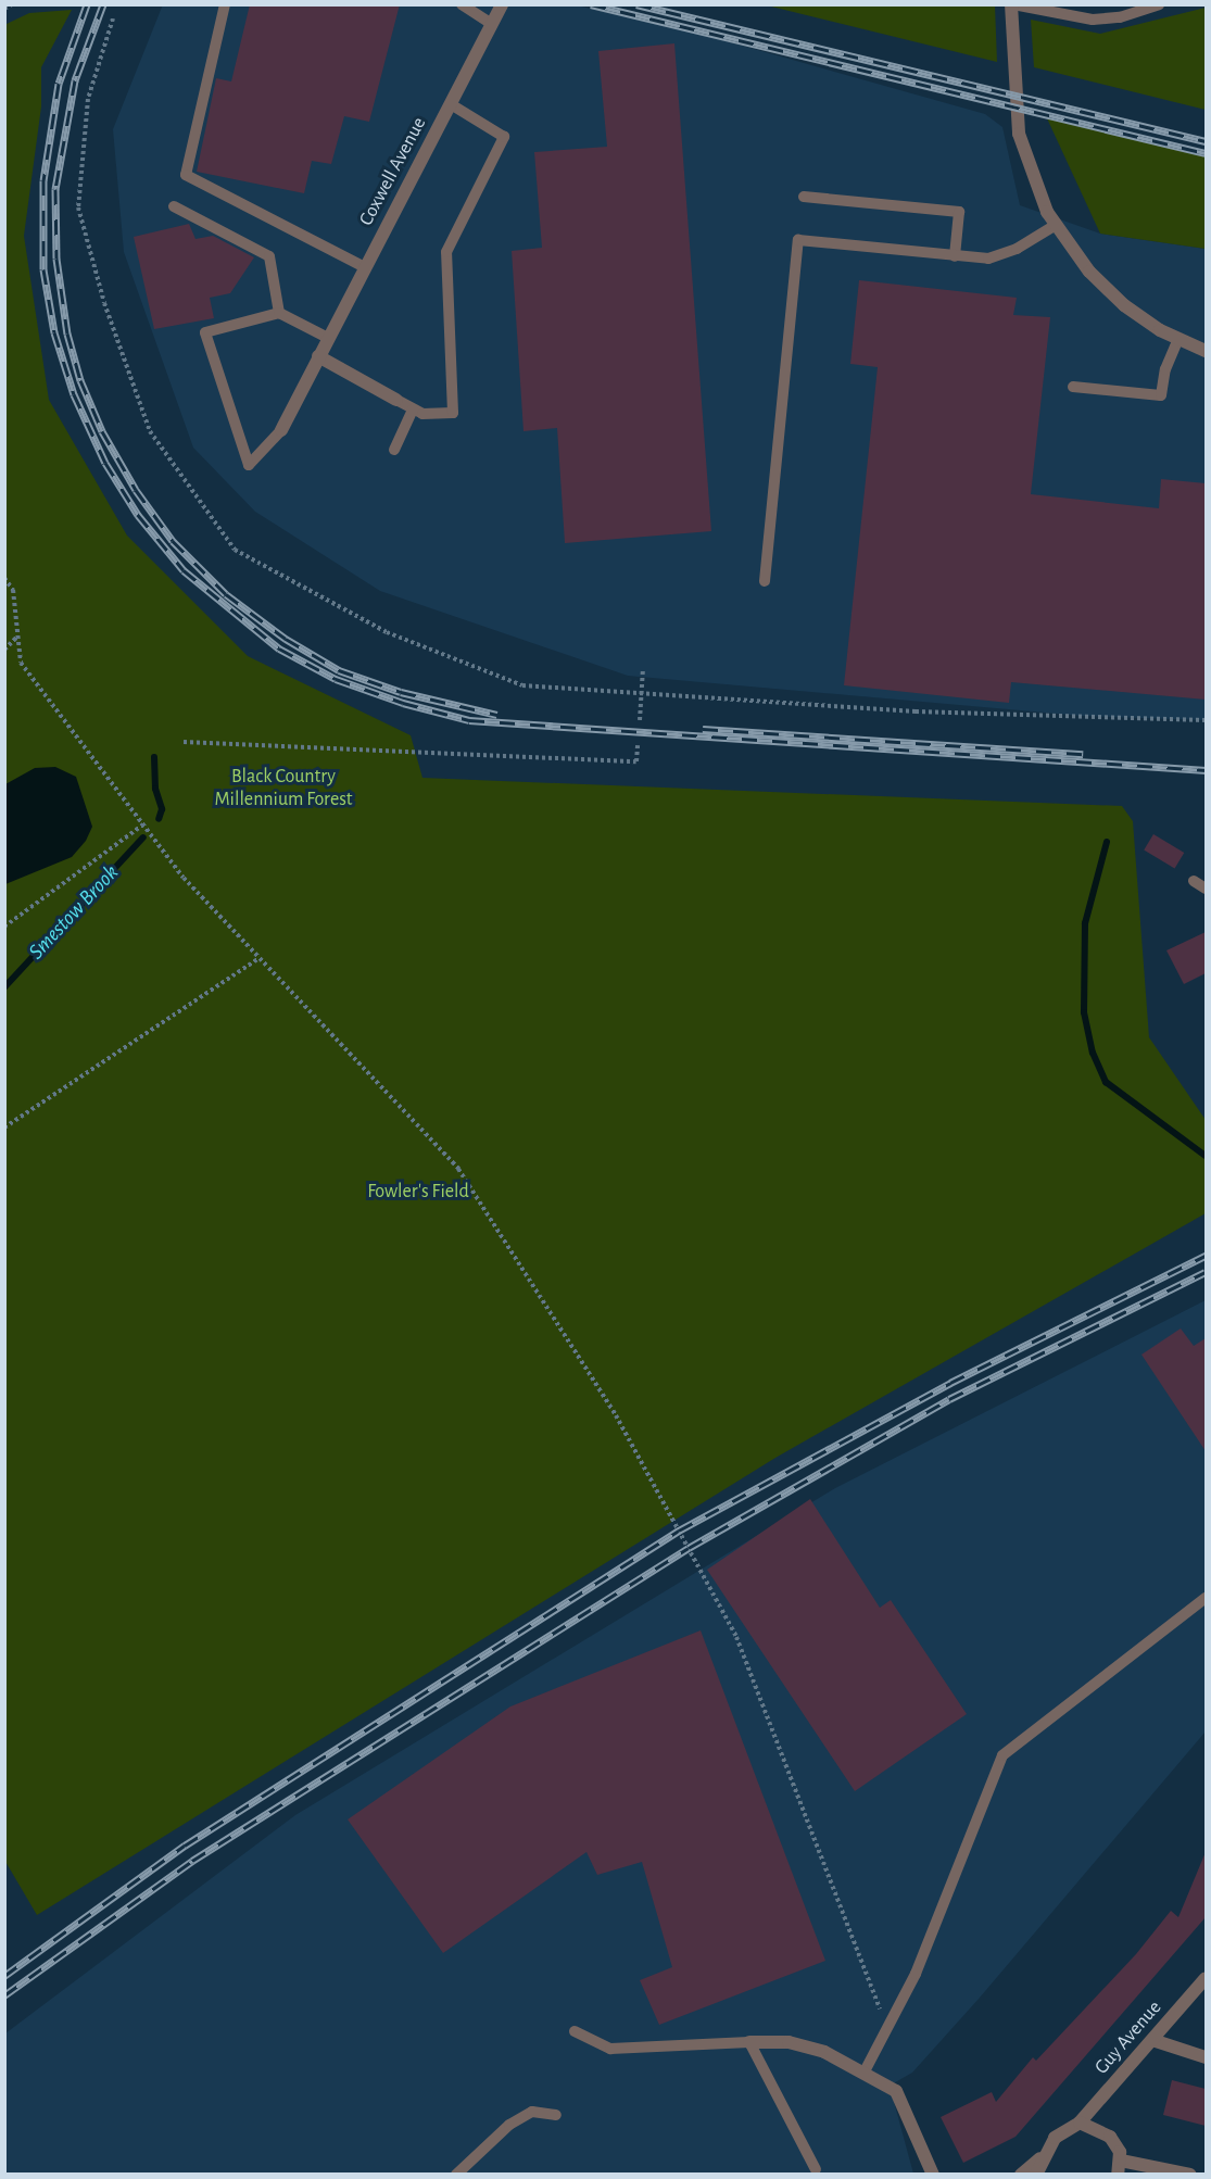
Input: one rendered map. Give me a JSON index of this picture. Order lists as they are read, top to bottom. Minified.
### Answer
{"streets":{"street":["Coxwell Avenue","Guy Avenue"]},"water":["Smestow Brook"],"parks":["Black Country Millennium Forest","Fowler's Field"]}
